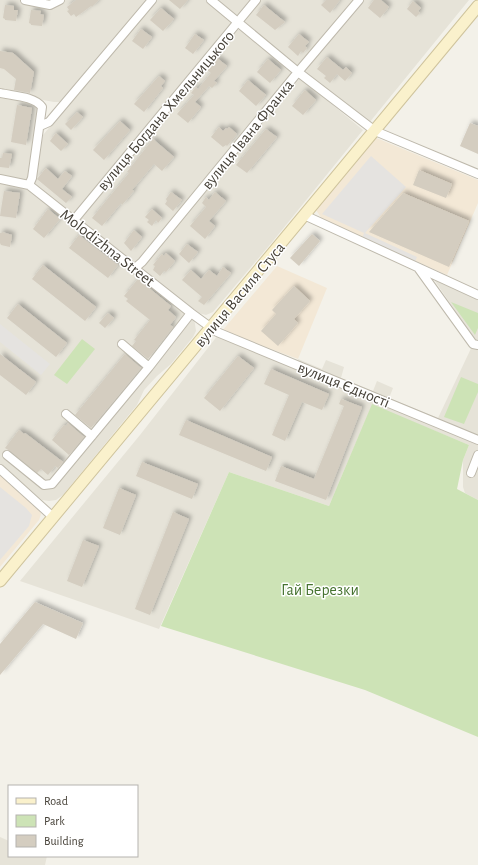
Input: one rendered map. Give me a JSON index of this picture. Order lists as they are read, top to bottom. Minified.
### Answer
{"streets":{"main road":["вулиця Василя Стуса"],"street":["вулиця Богдана Хмельницького","вулиця Івана Франка","Molodizhna Street","вулиця Єдності"]},"crossings":[["вулиця Богдана Хмельницького","Molodizhna Street"],["вулиця Івана Франка","Molodizhna Street"],["Molodizhna Street","вулиця Василя Стуса"],["Molodizhna Street","вулиця Єдності"],["вулиця Василя Стуса","вулиця Єдності"]],"parks":["Гай Березки"],"legend":["Road","Park","Building"]}
